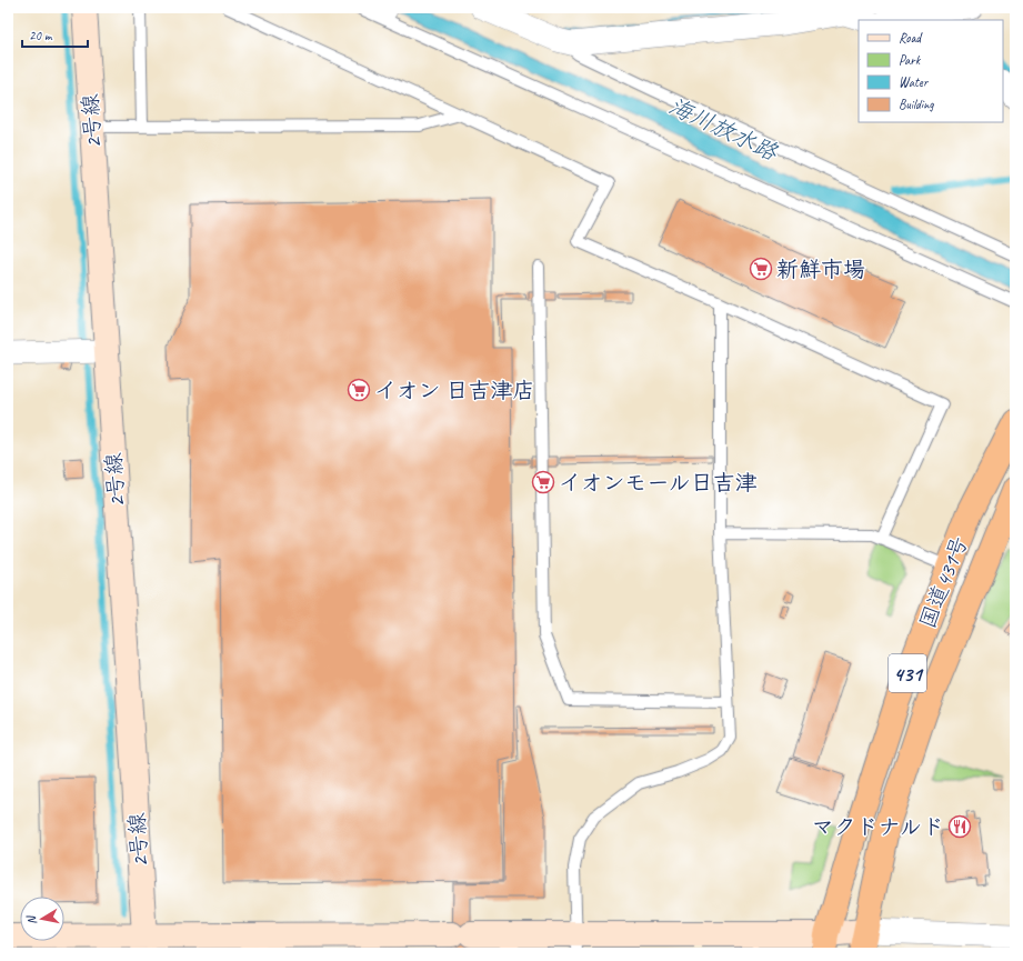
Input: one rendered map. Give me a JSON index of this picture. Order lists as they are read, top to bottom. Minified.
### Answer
{"streets":{"highway":["国道431号","431"],"street":["2号線"]},"water":["海川放水路"],"places":{"supermarket":["新鮮市場","イオン 日吉津店","イオンモール日吉津"],"restaurant":["マクドナルド"]},"legend":["Road","Park","Water","Building"],"scale_bar":"20 m","north":"left"}
